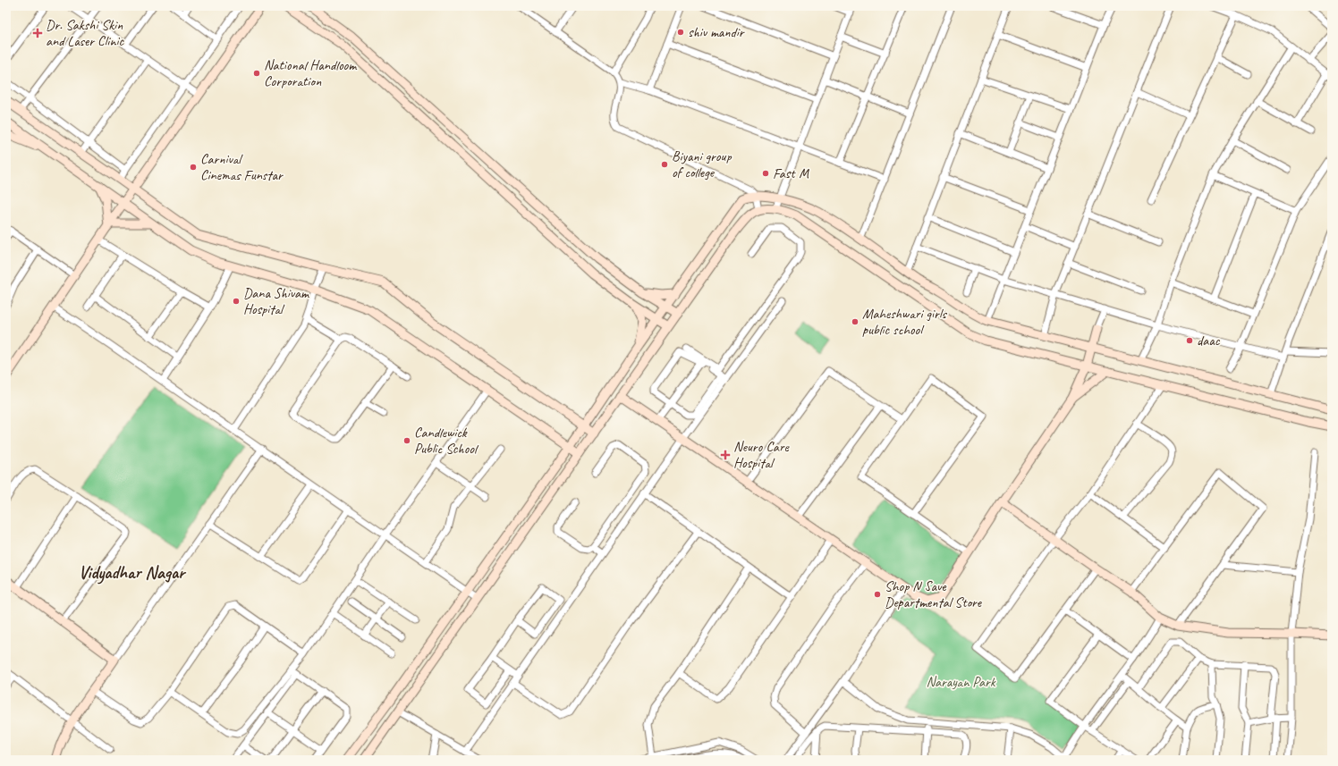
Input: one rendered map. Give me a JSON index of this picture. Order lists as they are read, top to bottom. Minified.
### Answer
{"districts":["Vidyadhar Nagar"],"parks":["Narayan Park"],"places":{"other":["shiv mandir","National Handloom Corporation","Biyani group of college","Carnival Cinemas Funstar","Fast M","Dana Shivam Hospital","Maheshwari girls public school","daac","Candlewick Public School","Shop N Save Departmental Store"],"health":["Dr. Sakshi Skin and Laser Clinic","Neuro Care Hospital"]}}
